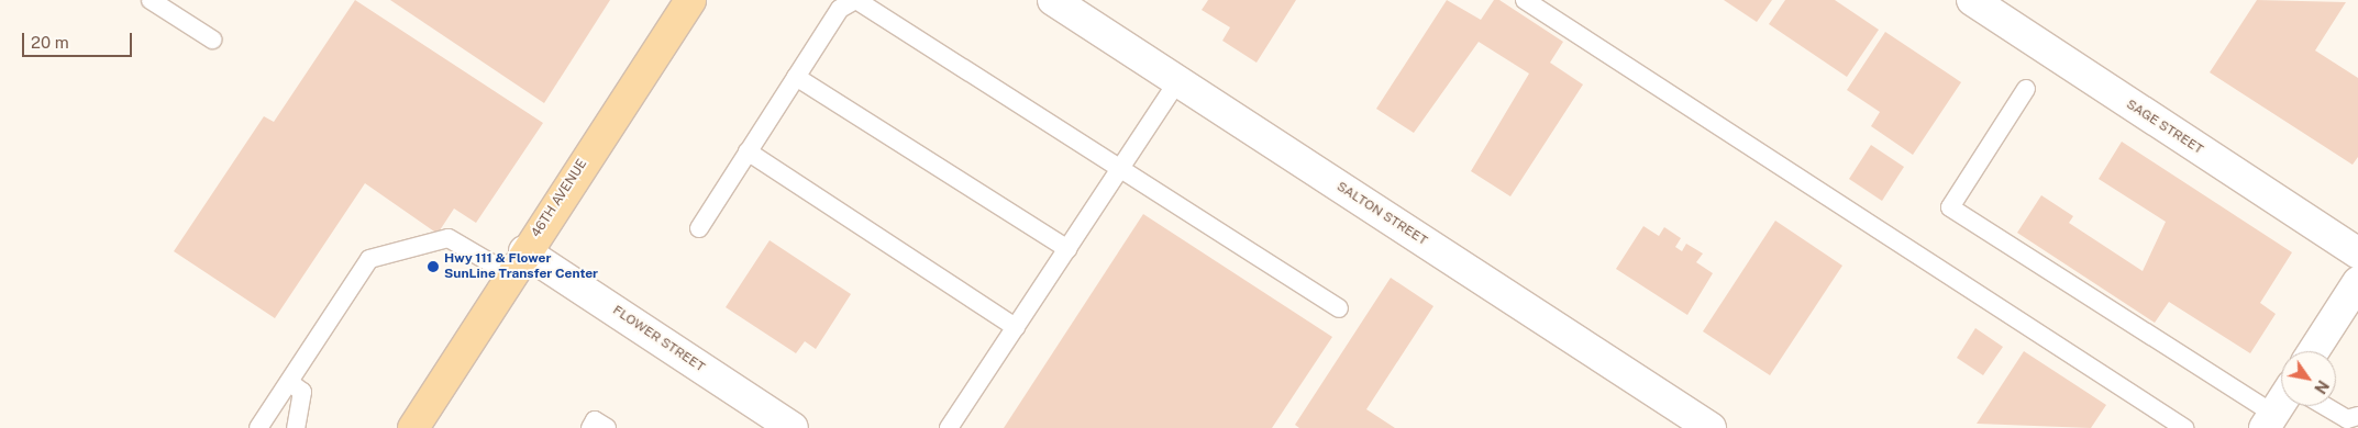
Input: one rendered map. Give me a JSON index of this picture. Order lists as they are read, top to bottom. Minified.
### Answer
{"streets":{"main road":["46TH AVENUE"],"street":["SAGE STREET","SALTON STREET","FLOWER STREET"]},"crossings":[["46TH AVENUE","FLOWER STREET"]],"places":["Hwy 111 & Flower SunLine Transfer Center"],"scale_bar":"20 m","north":"bottom right"}
